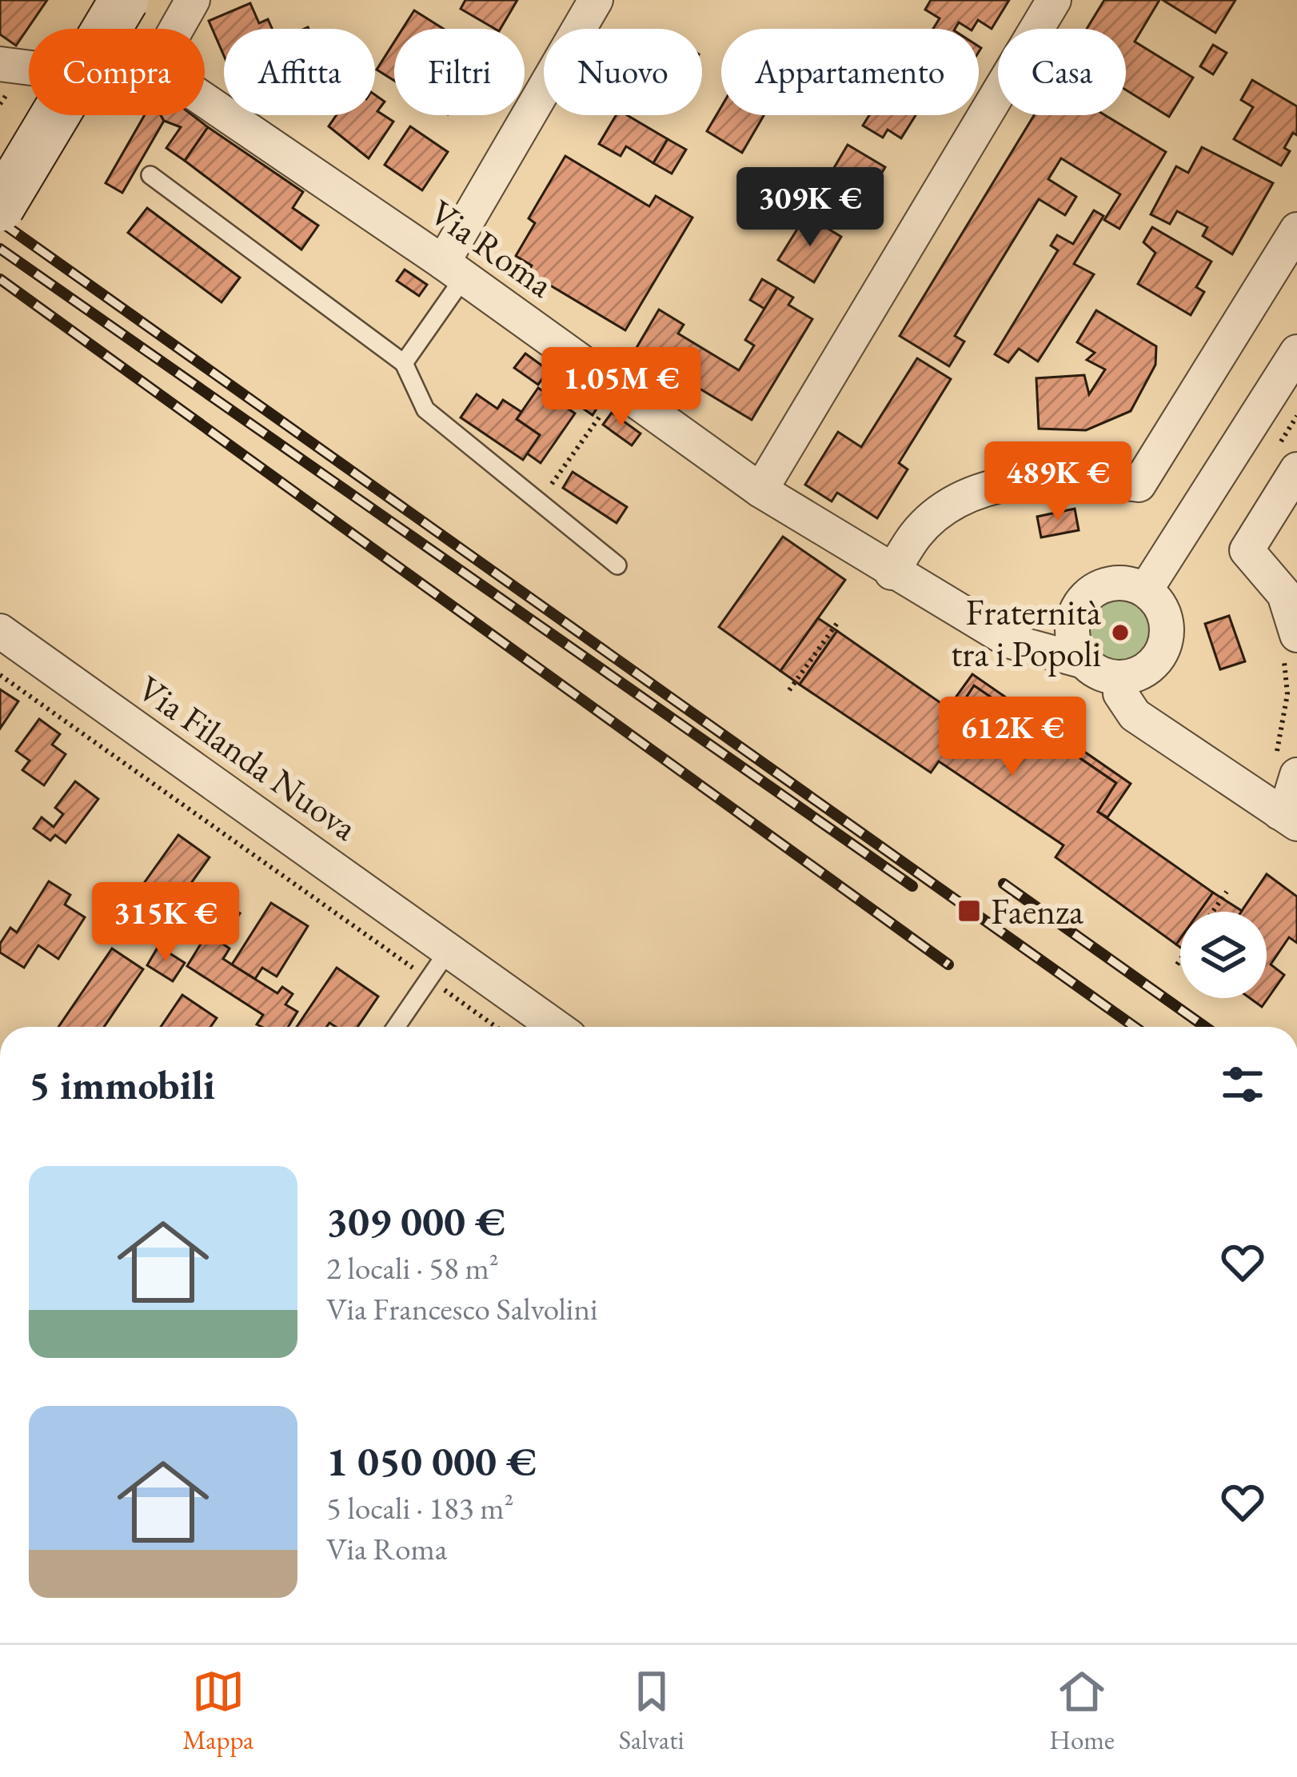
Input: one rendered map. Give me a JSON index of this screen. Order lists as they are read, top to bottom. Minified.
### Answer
{"streets":{"street":["Via Roma","Via Filanda Nuova"]},"places":{"other":["Fraternità tra i Popoli"],"transit":["Faenza"]},"page":{"chip":["Compra","Affitta","Filtri","Nuovo","Appartamento","Casa"],"price":["309K €","1.05M €","489K €","612K €","315K €"],"heading":"5 immobili","list":[{"name":"309 000 €","note":"2 locali · 58 m² · Via Francesco Salvolini"},{"name":"1 050 000 €","note":"5 locali · 183 m² · Via Roma"}],"tabs":["Mappa","Salvati","Home"]}}
